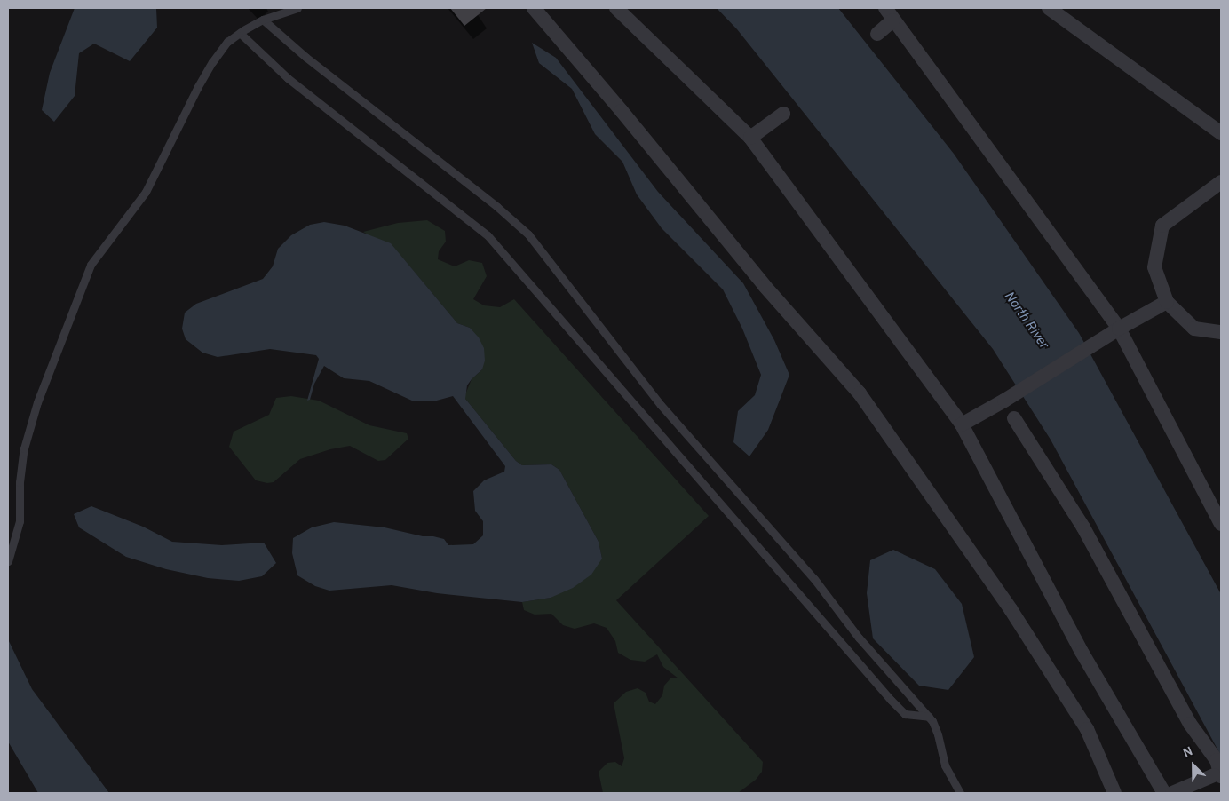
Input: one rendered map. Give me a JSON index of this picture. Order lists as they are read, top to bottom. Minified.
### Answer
{"water":["North River"],"north":"top left"}
